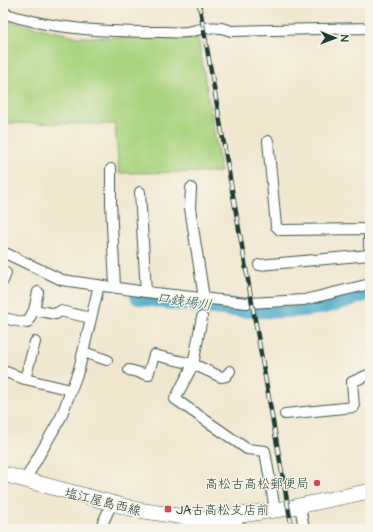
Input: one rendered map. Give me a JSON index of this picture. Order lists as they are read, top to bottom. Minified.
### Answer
{"streets":{"main road":["塩江屋島西線"]},"water":["口銭場川"],"places":{"other":["高松古高松郵便局"],"transit":["JA古高松支店前"]},"north":"right"}
